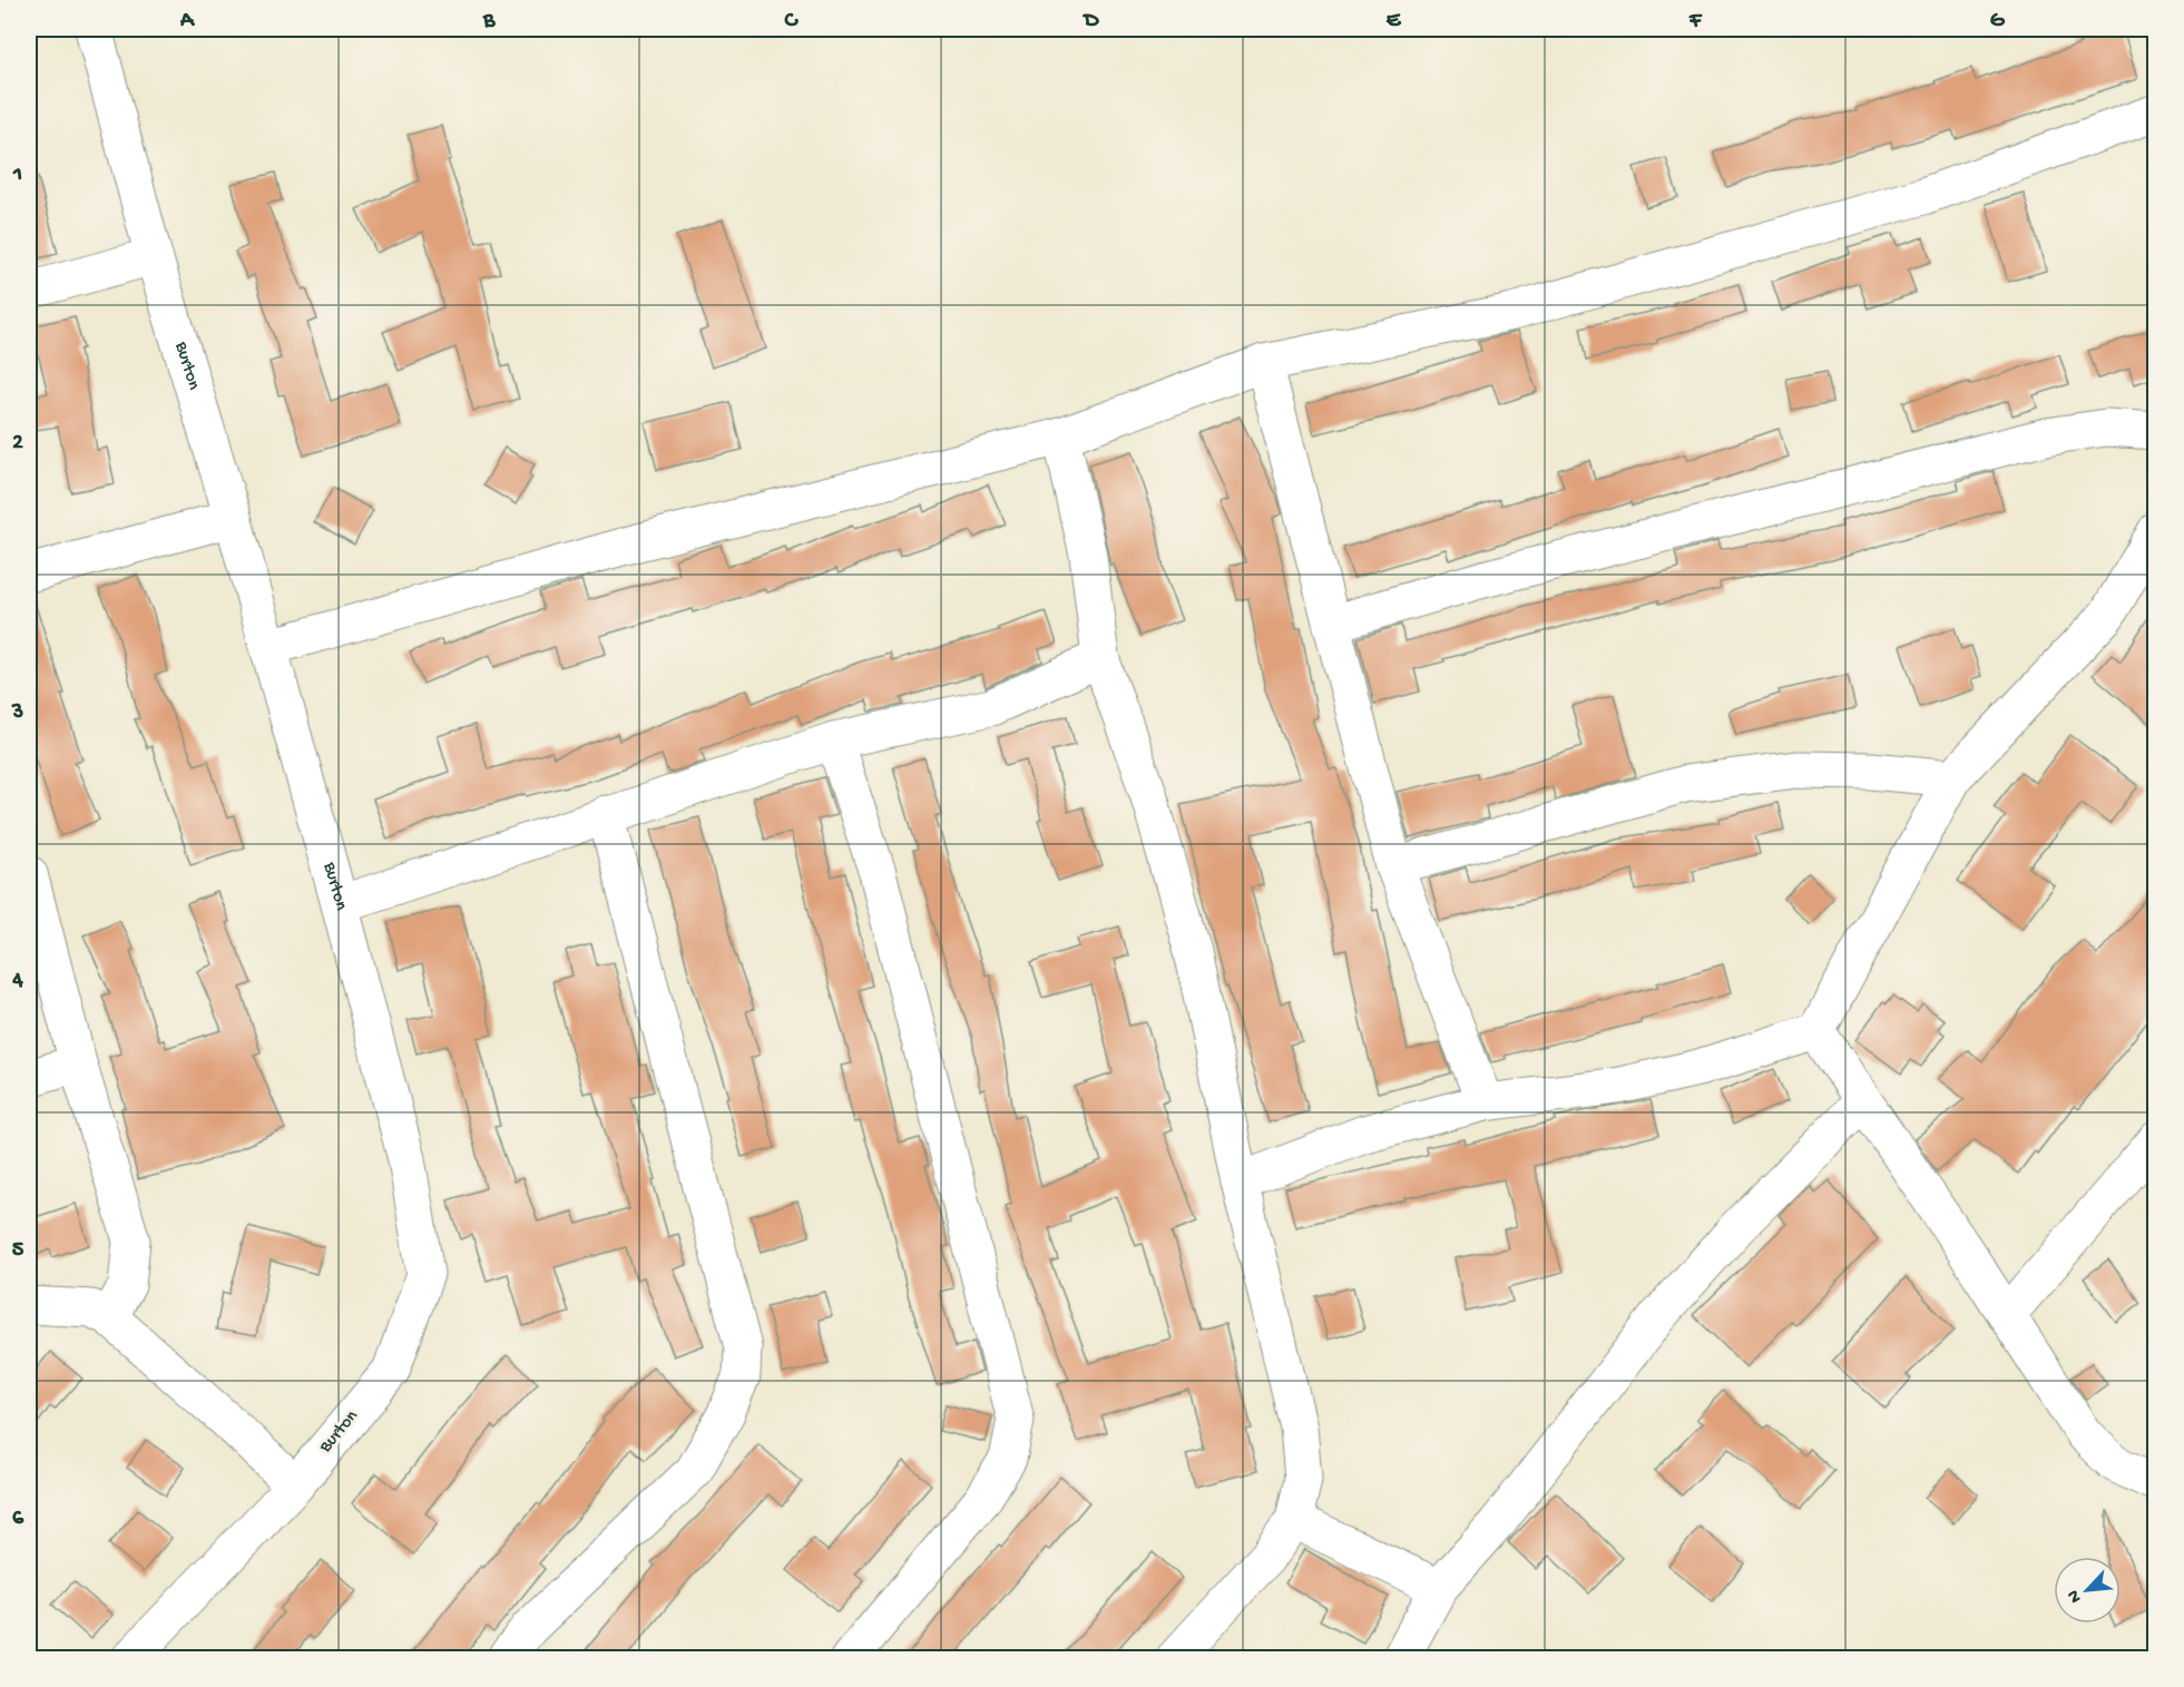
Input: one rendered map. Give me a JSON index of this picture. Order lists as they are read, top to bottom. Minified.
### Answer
{"streets":{"street":["Burton"]},"north":"bottom left","grid":{"columns":["A","B","C","D","E","F","G"],"rows":["1","2","3","4","5","6"]}}
